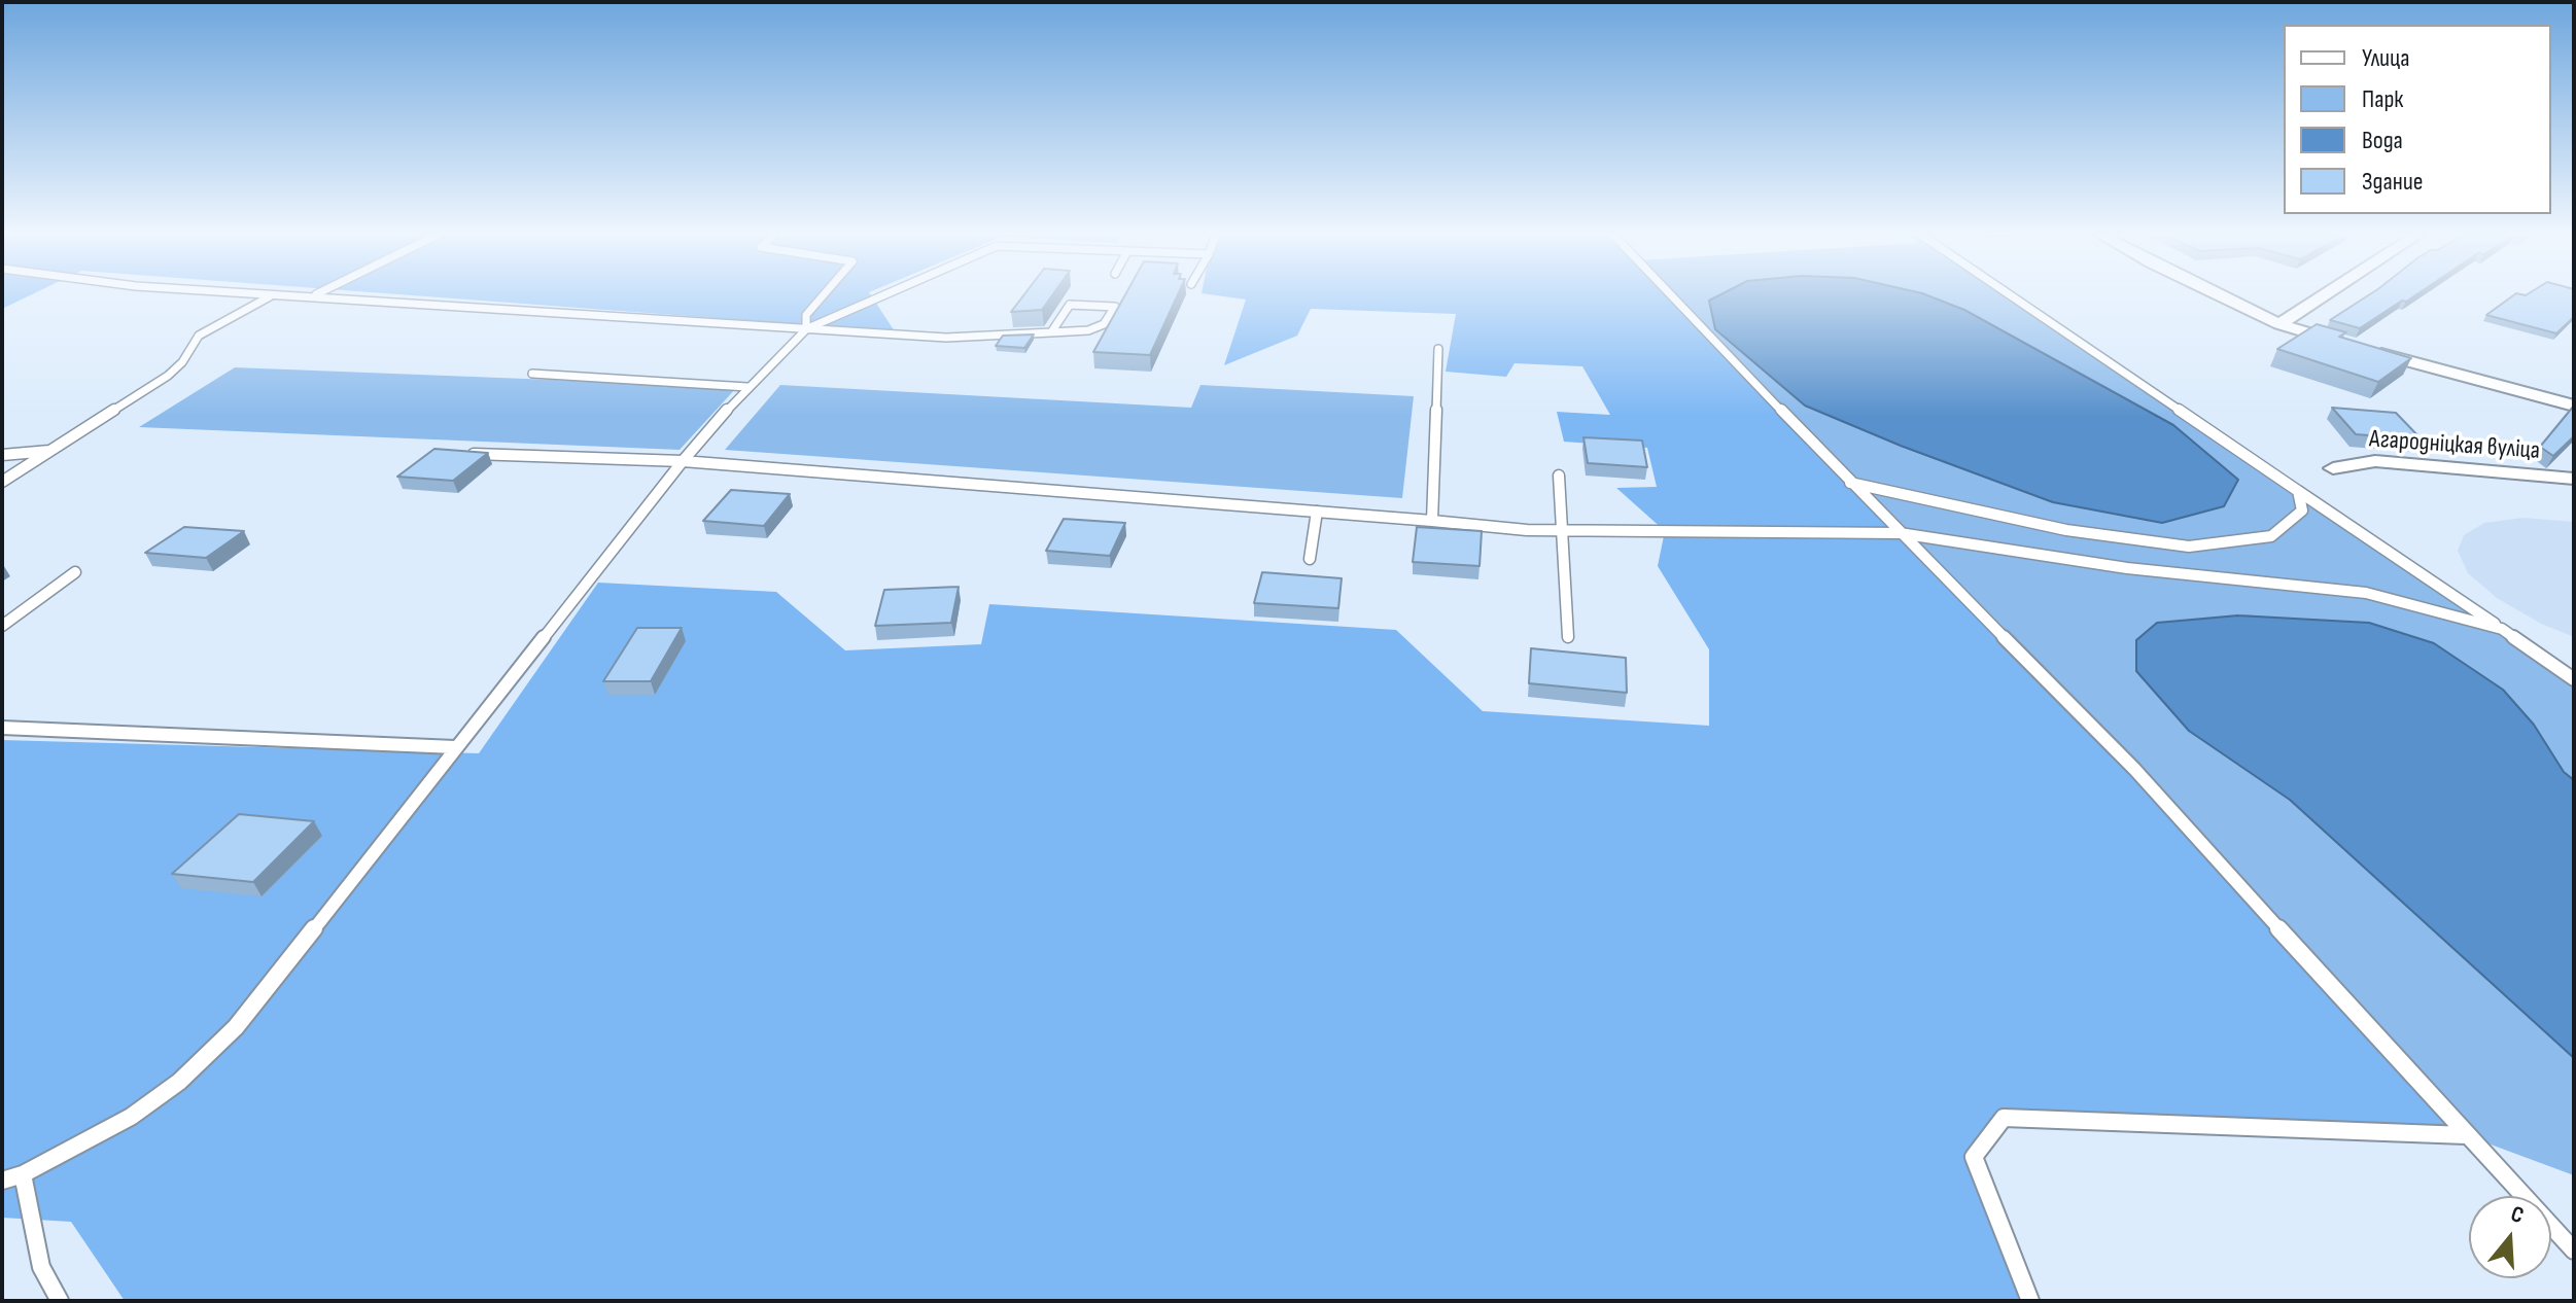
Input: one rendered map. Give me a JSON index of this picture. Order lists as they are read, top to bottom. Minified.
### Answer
{"streets":{"street":["Агародніцкая вуліца"]},"legend":["Улица","Парк","Вода","Здание"],"north":"top"}
